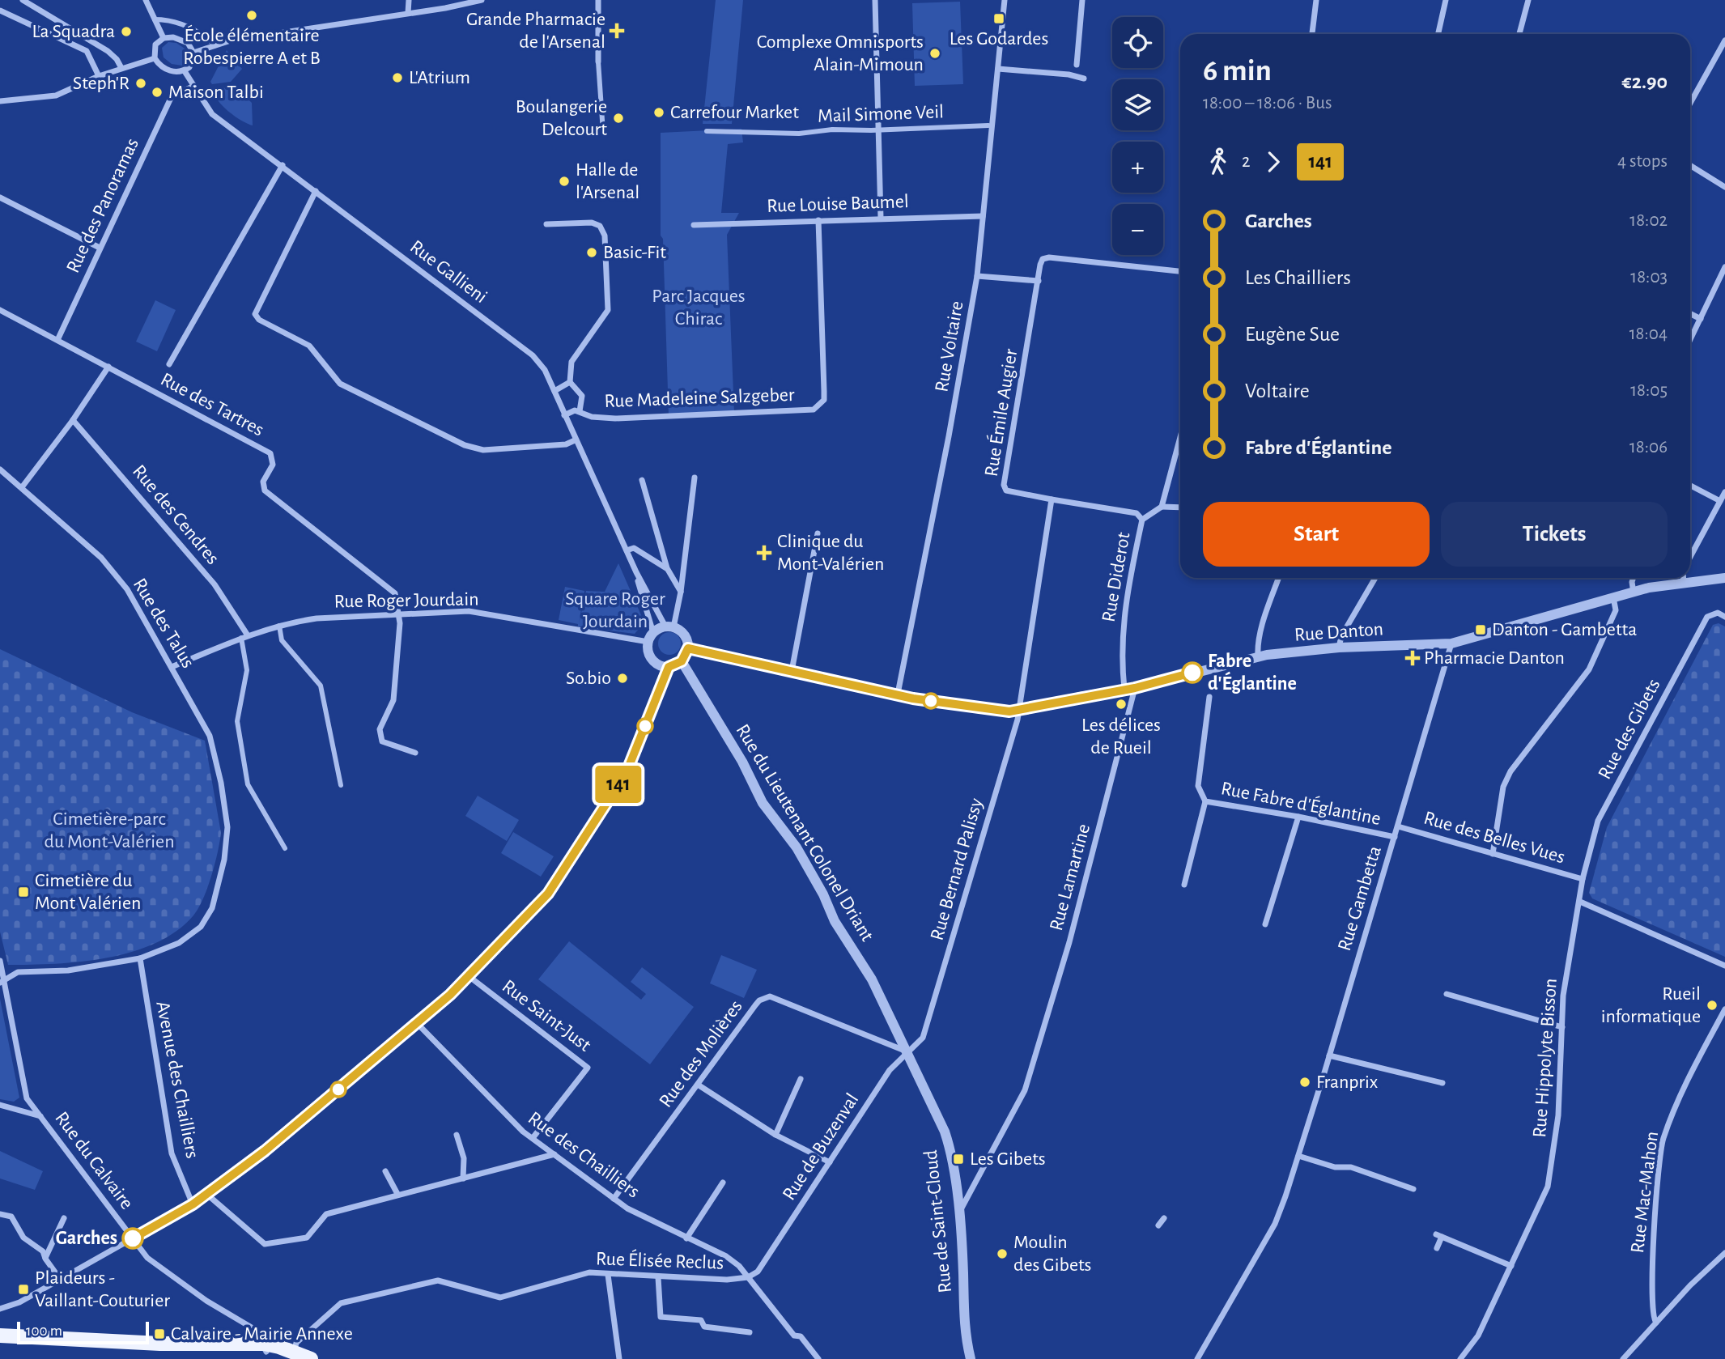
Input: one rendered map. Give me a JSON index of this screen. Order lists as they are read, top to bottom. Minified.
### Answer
{"streets":{"street":["Mail Simone Veil","Rue Louise Baumel","Rue des Panoramas","Rue Gallieni","Rue Voltaire","Rue Madeleine Salzgeber","Rue des Tartres","Rue Émile Augier","Rue des Cendres","Rue Diderot","Rue Roger Jourdain","Rue des Talus","Rue Danton","Rue des Gibets","Rue Fabre d'Églantine","Rue du Lieutenant Colonel Driant","Rue des Belles Vues","Rue Bernard Palissy","Rue Lamartine","Rue Gambetta","Rue Saint-Just","Rue des Molières","Rue Hippolyte Bisson","Avenue des Chailliers","Rue de Buzenval","Rue des Chailliers","Rue du Calvaire","Rue Mac-Mahon","Rue de Saint-Cloud","Rue Élisée Reclus"]},"crossings":[["Rue Louise Baumel","Rue Voltaire"],["Rue Louise Baumel","Rue Madeleine Salzgeber"],["Rue des Panoramas","Rue Gallieni"],["Rue des Panoramas","Rue des Tartres"],["Rue Gallieni","Rue Madeleine Salzgeber"],["Rue Gallieni","Rue Roger Jourdain"],["Rue Gallieni","Rue Danton"],["Rue Gallieni","Rue du Lieutenant Colonel Driant"],["Rue Voltaire","Rue Danton"],["Rue des Tartres","Rue Roger Jourdain"],["Rue des Cendres","Rue Roger Jourdain"],["Rue Diderot","Rue Danton"],["Rue Diderot","Rue Lamartine"],["Rue Roger Jourdain","Rue des Talus"],["Rue Roger Jourdain","Rue Danton"],["Rue Roger Jourdain","Rue du Lieutenant Colonel Driant"],["Rue des Talus","Avenue des Chailliers"],["Rue des Talus","Rue du Calvaire"],["Rue Danton","Rue du Lieutenant Colonel Driant"],["Rue Danton","Rue Bernard Palissy"],["Rue Danton","Rue Lamartine"],["Rue Danton","Rue Gambetta"],["Rue des Gibets","Rue des Belles Vues"],["Rue des Gibets","Rue Hippolyte Bisson"],["Rue Fabre d'Églantine","Rue Gambetta"],["Rue du Lieutenant Colonel Driant","Rue de Saint-Cloud"],["Rue des Belles Vues","Rue Gambetta"],["Rue des Belles Vues","Rue Hippolyte Bisson"],["Rue Bernard Palissy","Rue de Buzenval"],["Rue Lamartine","Rue de Saint-Cloud"],["Rue Saint-Just","Rue des Chailliers"],["Rue des Molières","Rue de Buzenval"],["Rue des Molières","Rue des Chailliers"],["Rue des Molières","Rue de Saint-Cloud"],["Rue de Buzenval","Rue des Chailliers"],["Rue de Buzenval","Rue de Saint-Cloud"],["Rue de Buzenval","Rue Élisée Reclus"],["Rue des Chailliers","Rue Élisée Reclus"]],"parks":["Parc Jacques Chirac","Square Roger Jourdain","Cimetière-parc du Mont-Valérien"],"places":{"other":["École élémentaire Robespierre A et B","La Squadra","Complexe Omnisports Alain-Mimoun","L'Atrium","Steph'R","Maison Talbi","Carrefour Market","Boulangerie Delcourt","Halle de l'Arsenal","Basic-Fit","Fabre d'Églantine","So.bio","Les délices de Rueil","Rueil informatique","Franprix","Garches","Moulin des Gibets"],"transit":["Les Godardes","Danton - Gambetta","Cimetière du Mont Valérien","Les Gibets","Plaideurs - Vaillant-Couturier","Calvaire - Mairie Annexe"],"health":["Grande Pharmacie de l'Arsenal","Clinique du Mont-Valérien","Pharmacie Danton"]},"lines":["bus line 141"],"scale_bar":"100 m","page":{"on_map":"141","map_buttons":["+","−"],"heading":["6 min","18:00 – 18:06 · Bus","€2.90"],"legs":["2","141","4 stops"],"list":[{"name":"Garches","value":"18:02"},{"name":"Les Chailliers","value":"18:03"},{"name":"Eugène Sue","value":"18:04"},{"name":"Voltaire","value":"18:05"},{"name":"Fabre d'Églantine","value":"18:06"}],"buttons":["Start","Tickets"],"scale":"100 m"}}
